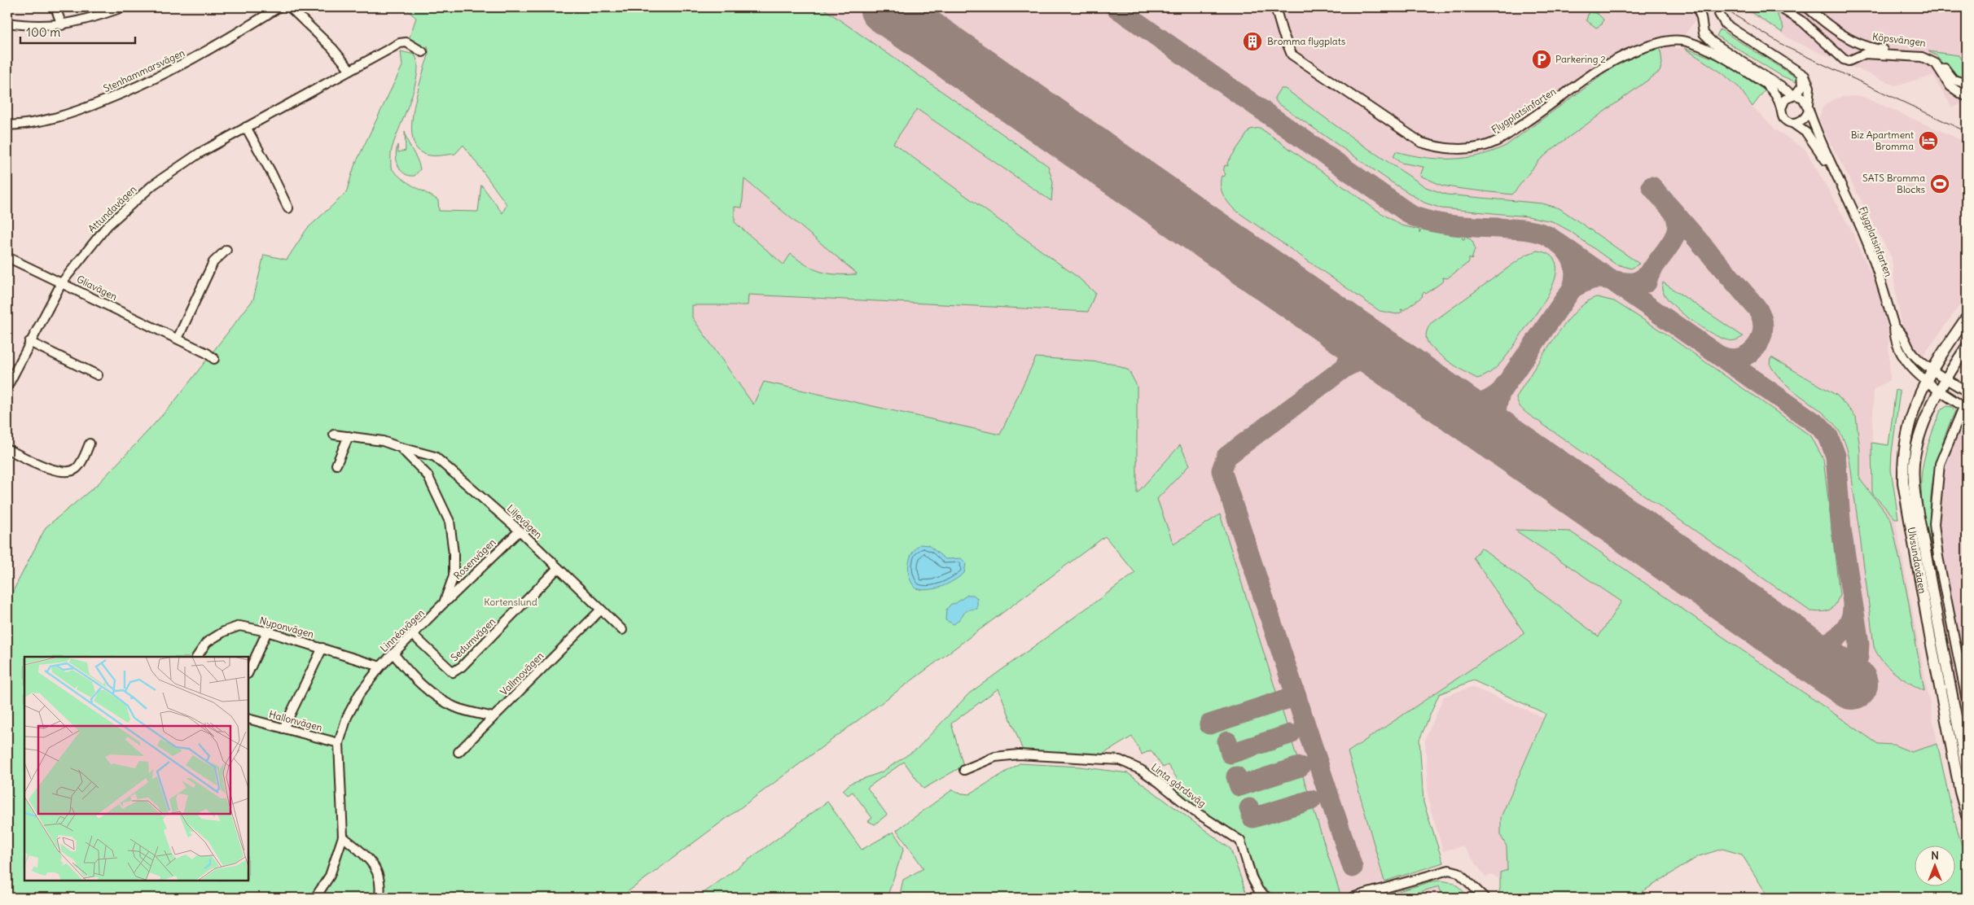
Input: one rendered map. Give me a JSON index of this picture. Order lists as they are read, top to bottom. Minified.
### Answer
{"streets":{"main road":["Ulvsundavägen"],"street":["Köpsvängen","Stenhammarsvägen","Flygplatsinfarten","Attundavägen","Gliavägen","Liljevägen","Rosenvägen","Nyponvägen","Linnéavägen","Sedumvägen","Vallmovägen","Hallonvägen","Linta gårdsväg"]},"crossings":[["Flygplatsinfarten","Ulvsundavägen"],["Attundavägen","Gliavägen"],["Liljevägen","Rosenvägen"],["Liljevägen","Linnéavägen"],["Liljevägen","Sedumvägen"],["Liljevägen","Vallmovägen"],["Rosenvägen","Linnéavägen"],["Nyponvägen","Linnéavägen"],["Linnéavägen","Sedumvägen"],["Linnéavägen","Hallonvägen"]],"parks":["Kortenslund"],"places":{"building":["Bromma flygplats"],"parking":["Parkering 2"],"hotel":["Biz Apartment Bromma"],"sports":["SATS Bromma Blocks"]},"scale_bar":"100 m","north":"top"}
